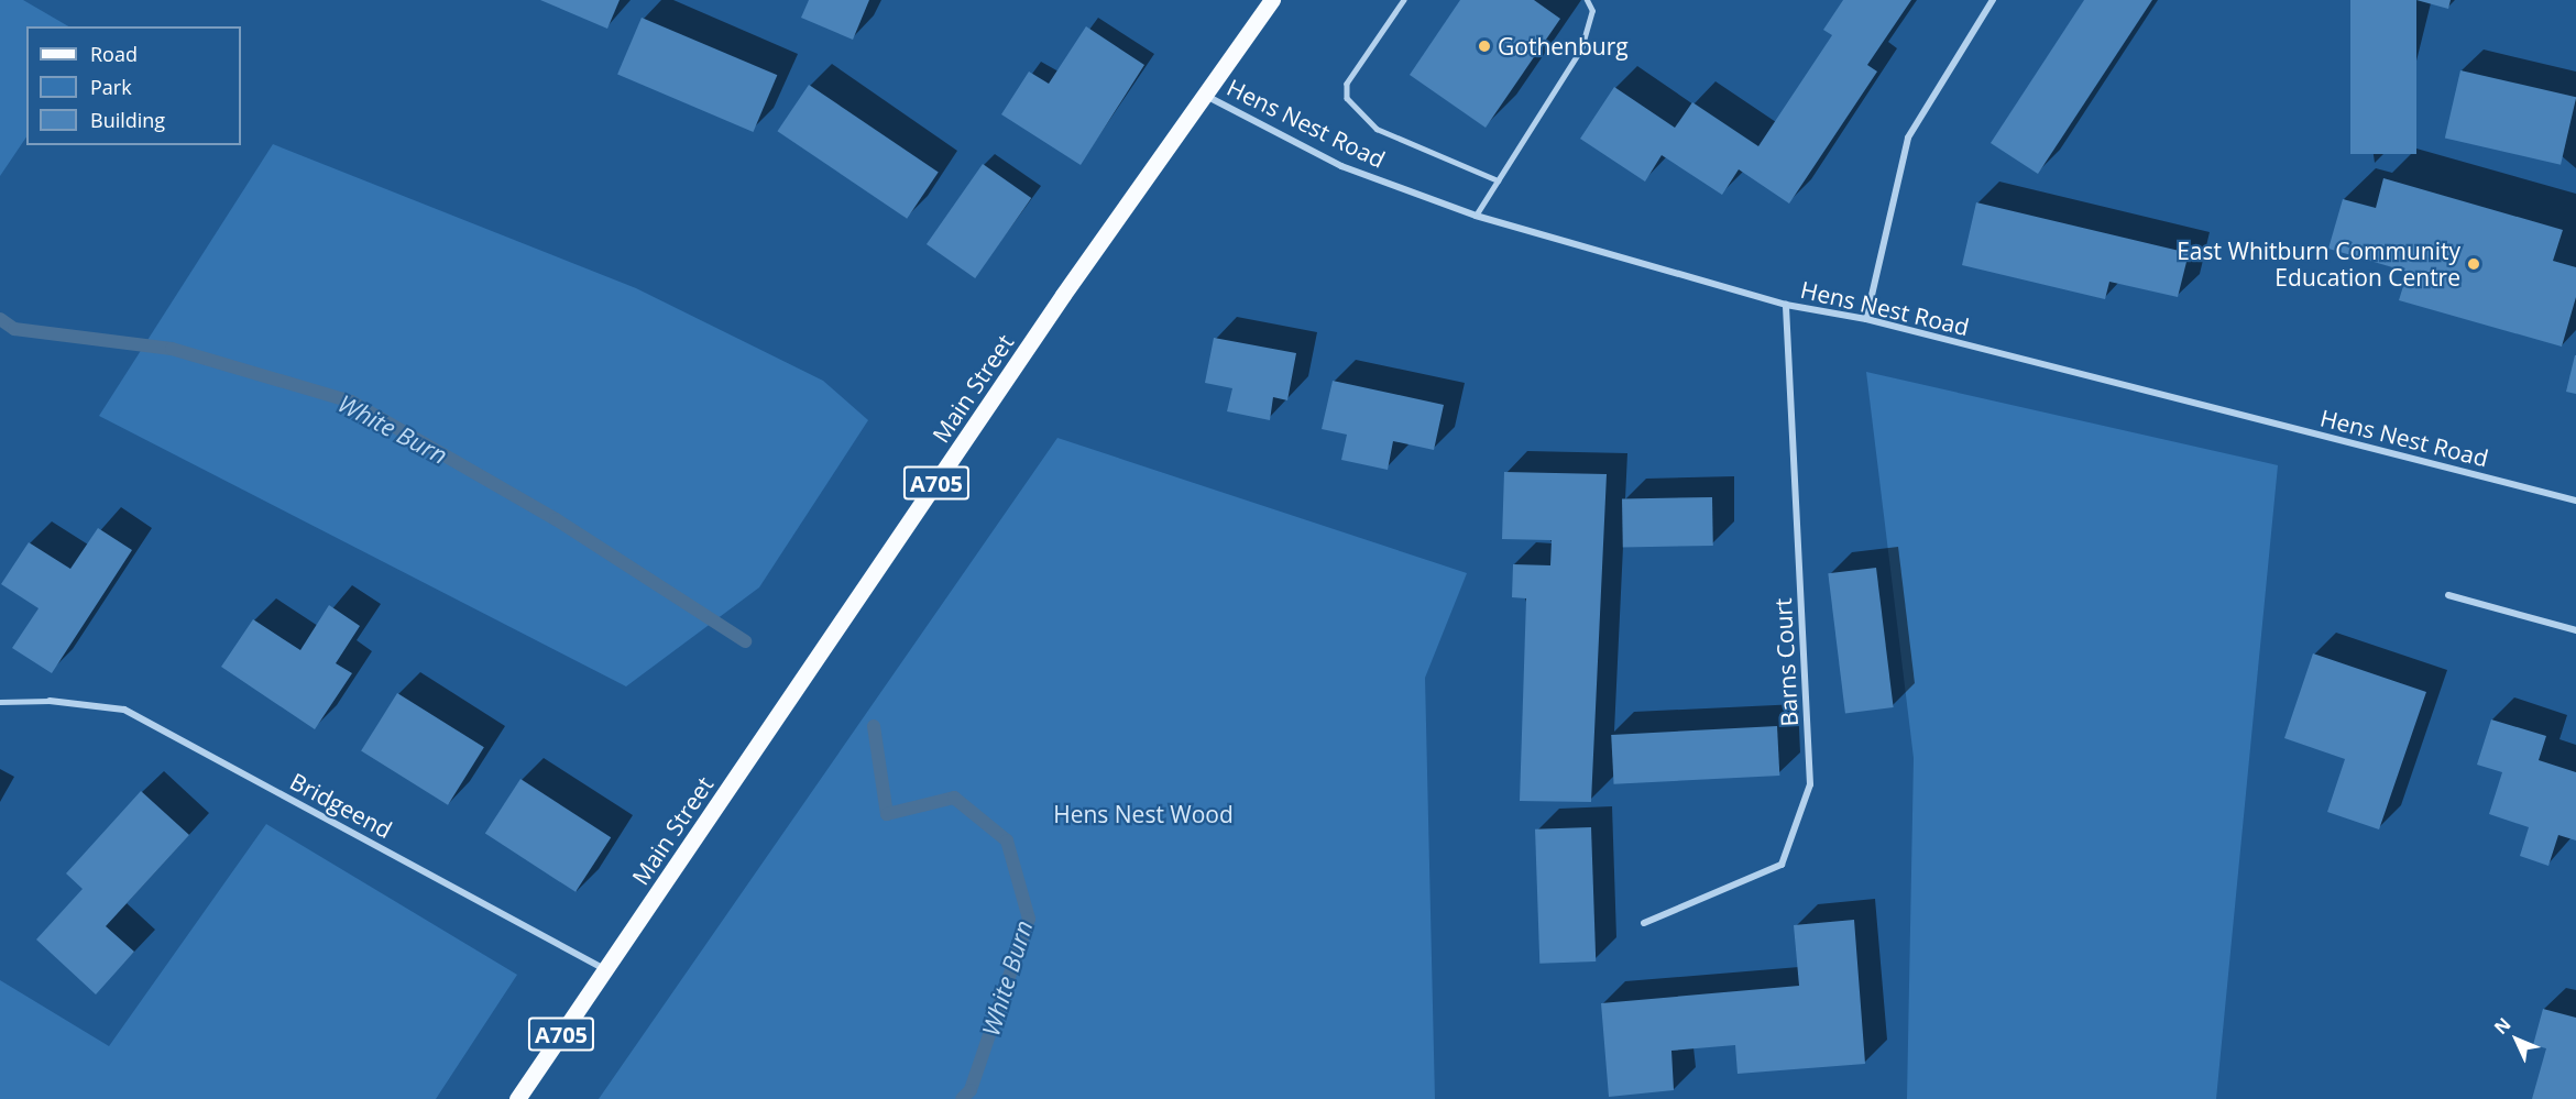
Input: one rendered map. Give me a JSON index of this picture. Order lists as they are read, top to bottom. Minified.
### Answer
{"streets":{"main road":["Main Street","A705"],"street":["Hens Nest Road","Barns Court","Bridgeend"]},"crossings":[["Hens Nest Road","Main Street"],["Hens Nest Road","Barns Court"],["Main Street","A705"],["Main Street","Bridgeend"],["A705","Bridgeend"]],"water":["White Burn"],"parks":["Hens Nest Wood"],"places":["Gothenburg","East Whitburn Community Education Centre"],"legend":["Road","Park","Building"],"north":"top left"}
